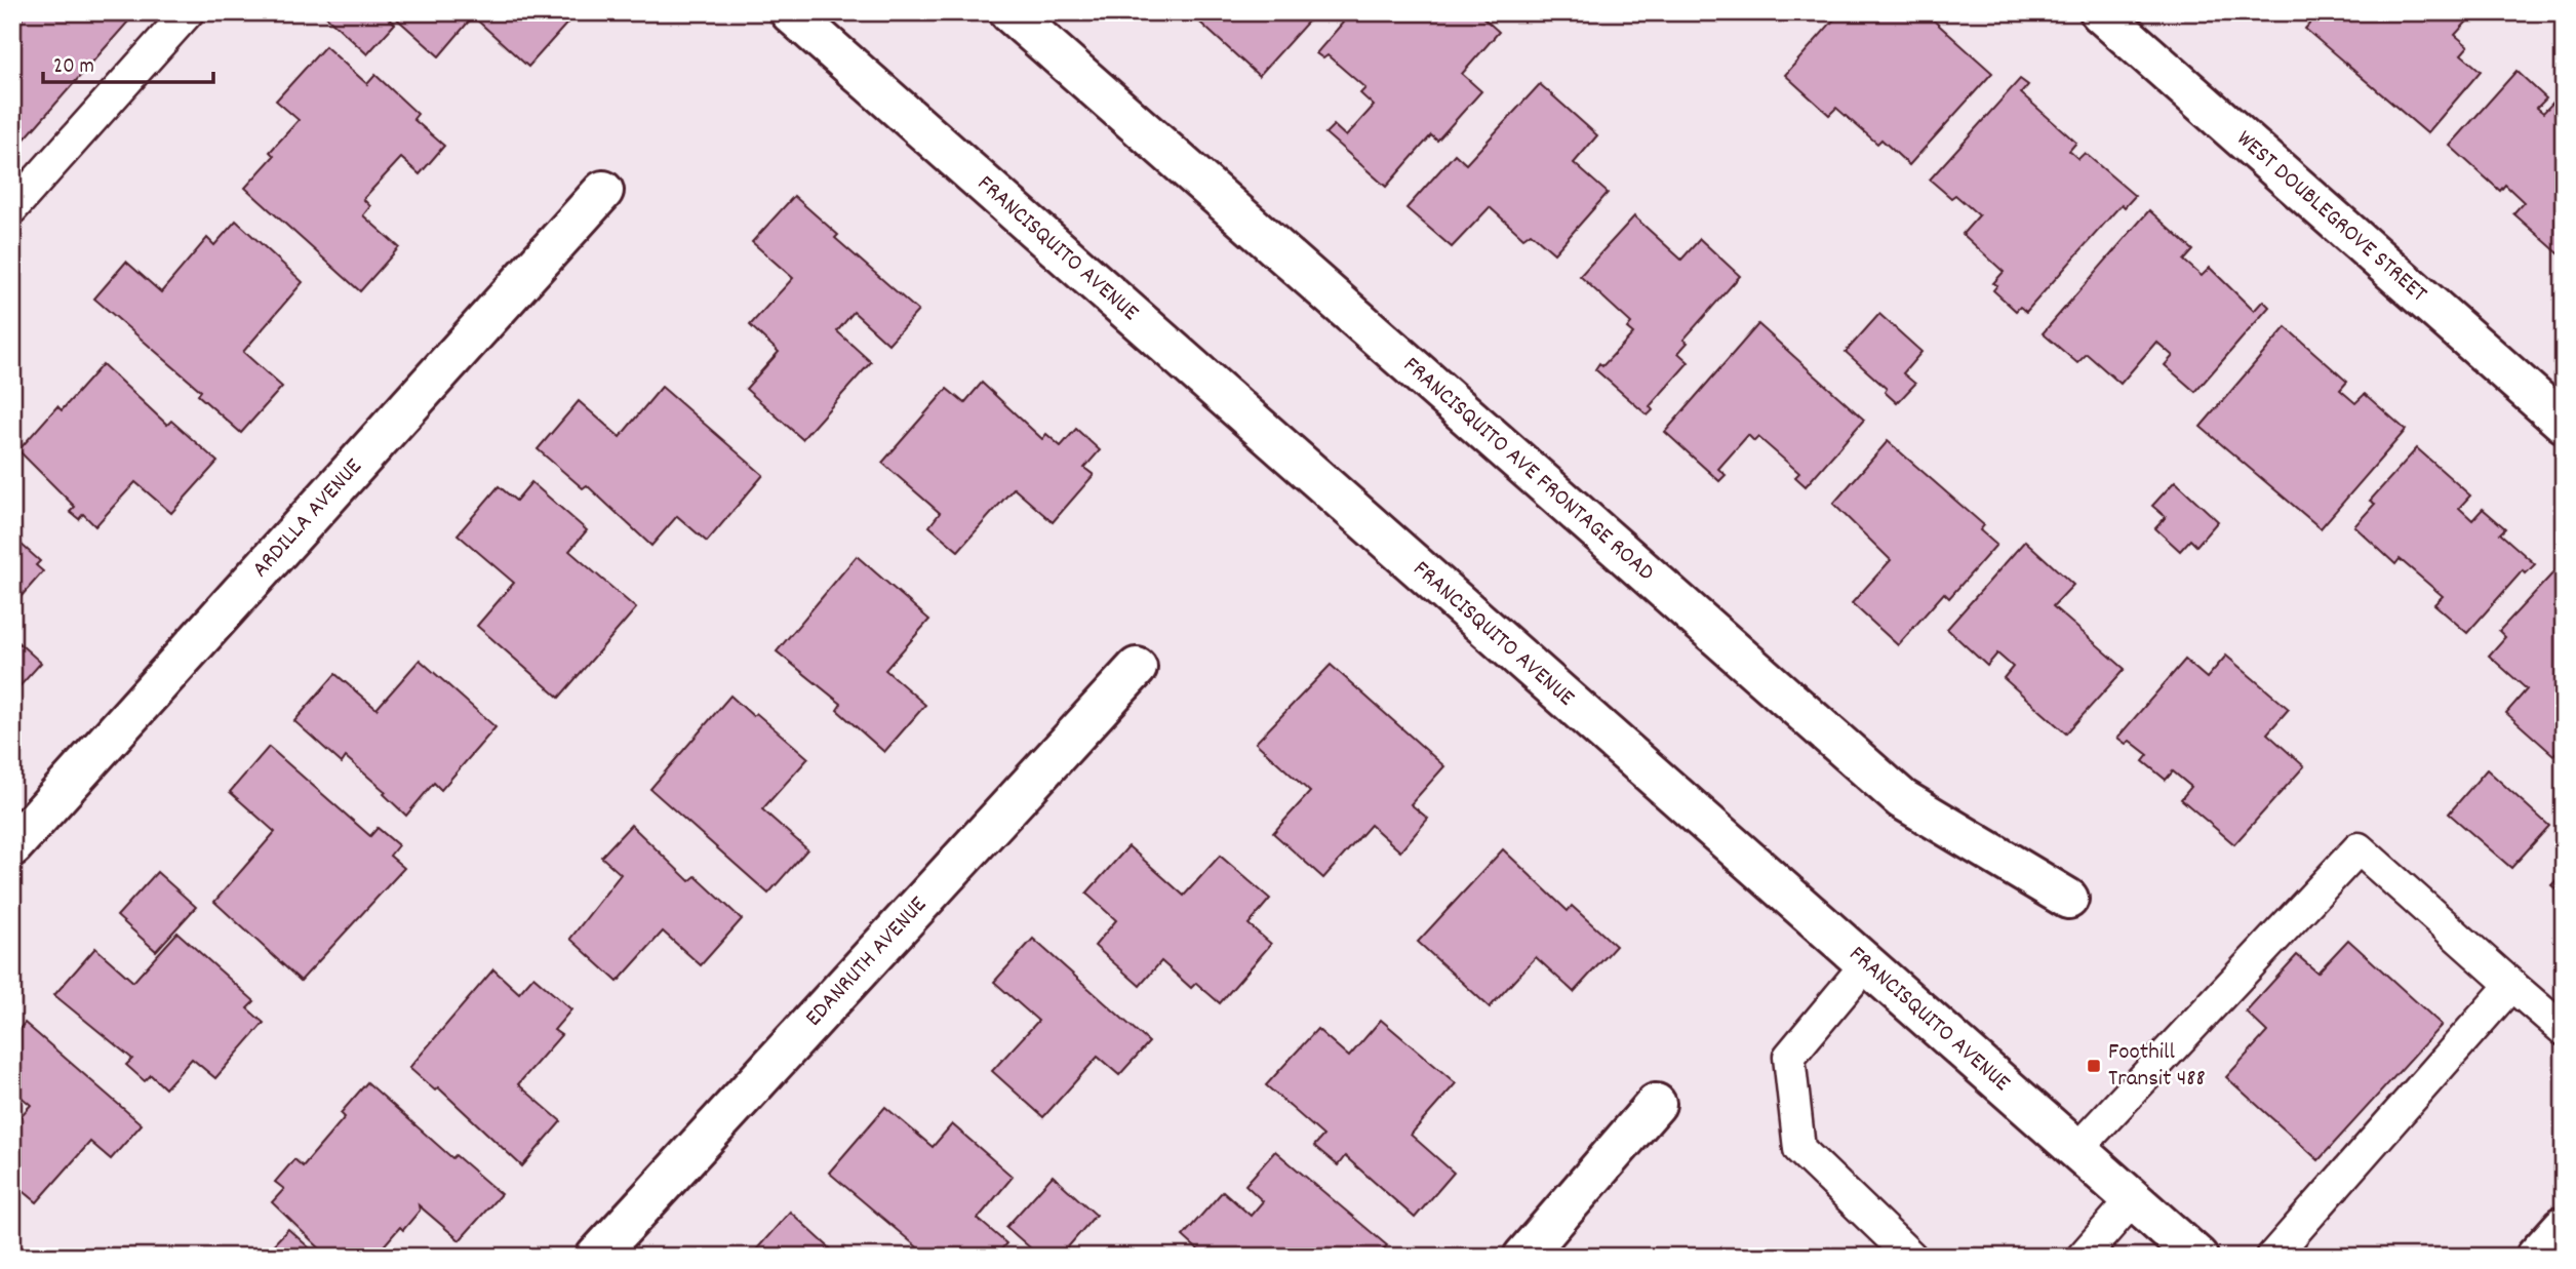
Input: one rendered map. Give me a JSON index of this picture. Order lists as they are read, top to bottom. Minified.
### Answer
{"streets":{"street":["WEST DOUBLEGROVE STREET","FRANCISQUITO AVENUE","FRANCISQUITO AVE FRONTAGE ROAD","ARDILLA AVENUE","EDANRUTH AVENUE"]},"places":{"transit":["Foothill Transit 488"]},"scale_bar":"20 m"}
